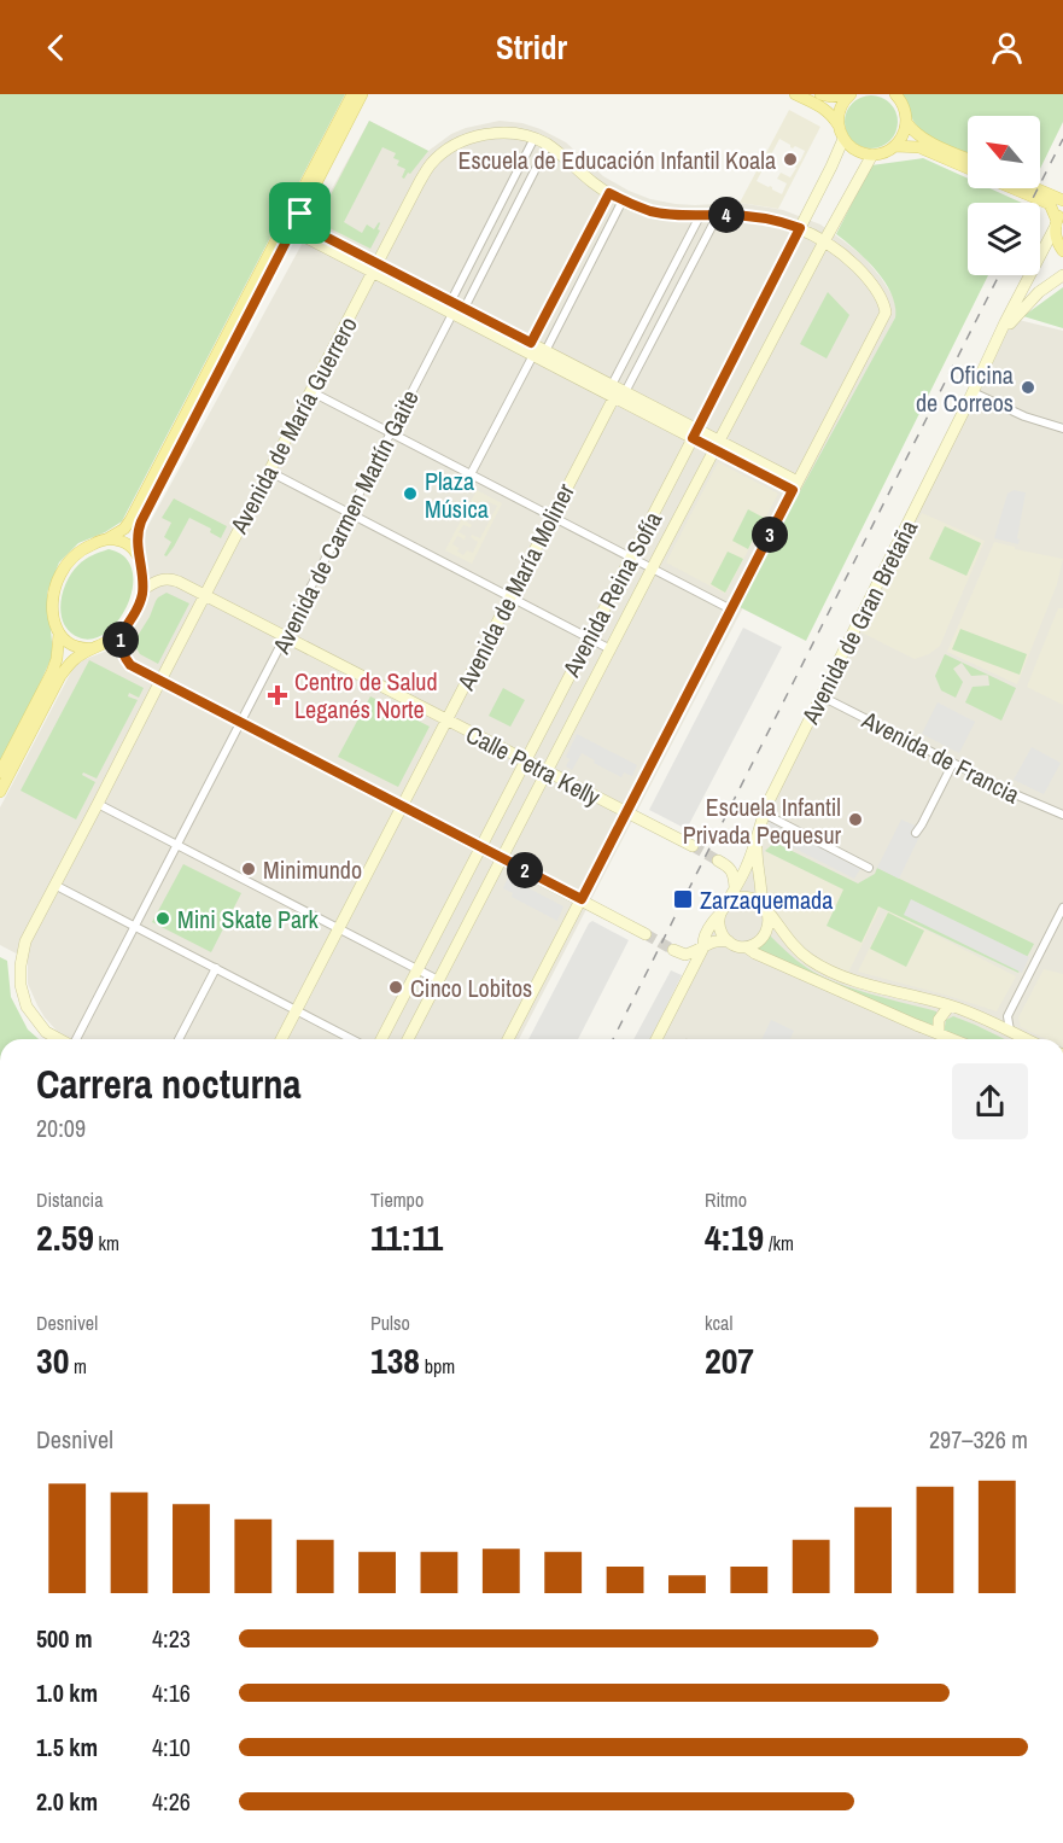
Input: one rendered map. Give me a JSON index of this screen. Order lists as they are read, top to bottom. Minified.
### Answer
{"streets":{"street":["Avenida de María Guerrero","Avenida de Carmen Martín Gaite","Avenida de María Moliner","Avenida Reina Sofía","Avenida de Gran Bretaña","Avenida de Francia","Calle Petra Kelly"]},"crossings":[["Avenida de María Guerrero","Avenida de Carmen Martín Gaite"],["Avenida de María Guerrero","Avenida de María Moliner"],["Avenida de María Guerrero","Avenida Reina Sofía"],["Avenida de María Guerrero","Calle Petra Kelly"],["Avenida de Carmen Martín Gaite","Calle Petra Kelly"],["Avenida de María Moliner","Calle Petra Kelly"],["Avenida Reina Sofía","Calle Petra Kelly"],["Avenida de Gran Bretaña","Avenida de Francia"]],"places":{"other":["Escuela de Educación Infantil Koala","Oficina de Correos","Plaza Música","Escuela Infantil Privada Pequesur","Minimundo","Mini Skate Park","Cinco Lobitos"],"health":["Centro de Salud Leganés Norte"],"transit":["Zarzaquemada"]},"north":"top left","page":{"header":"Stridr","pins":["4","3","1","2"],"heading":["Carrera nocturna","20:09"],"stats":[["Distancia","2.59 km"],["Tiempo","11:11"],["Ritmo","4:19 /km"],["Desnivel","30 m"],["Pulso","138 bpm"],["kcal","207"]],"chart":["Desnivel","297–326 m"],"list":[{"name":"500 m","note":"4:23"},{"name":"1.0 km","note":"4:16"},{"name":"1.5 km","note":"4:10"},{"name":"2.0 km","note":"4:26"}]}}
